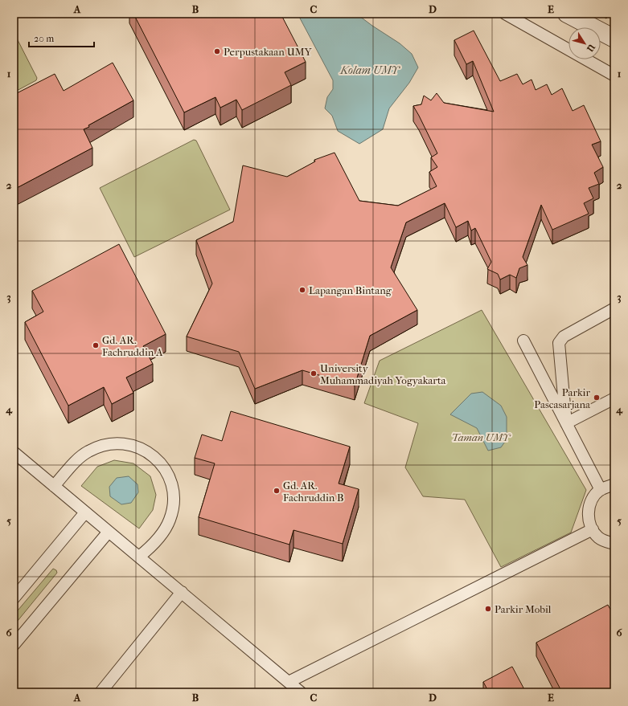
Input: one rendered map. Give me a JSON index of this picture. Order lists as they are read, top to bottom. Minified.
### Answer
{"water":["Kolam UMY"],"parks":["Taman UMY"],"places":["Perpustakaan UMY","Lapangan Bintang","Gd. AR. Fachruddin A","University Muhammadiyah Yogyakarta","Parkir Pascasarjana","Gd. AR. Fachruddin B","Parkir Mobil"],"scale_bar":"20 m","north":"bottom right","grid":{"columns":["A","B","C","D","E"],"rows":["1","2","3","4","5","6"]}}
